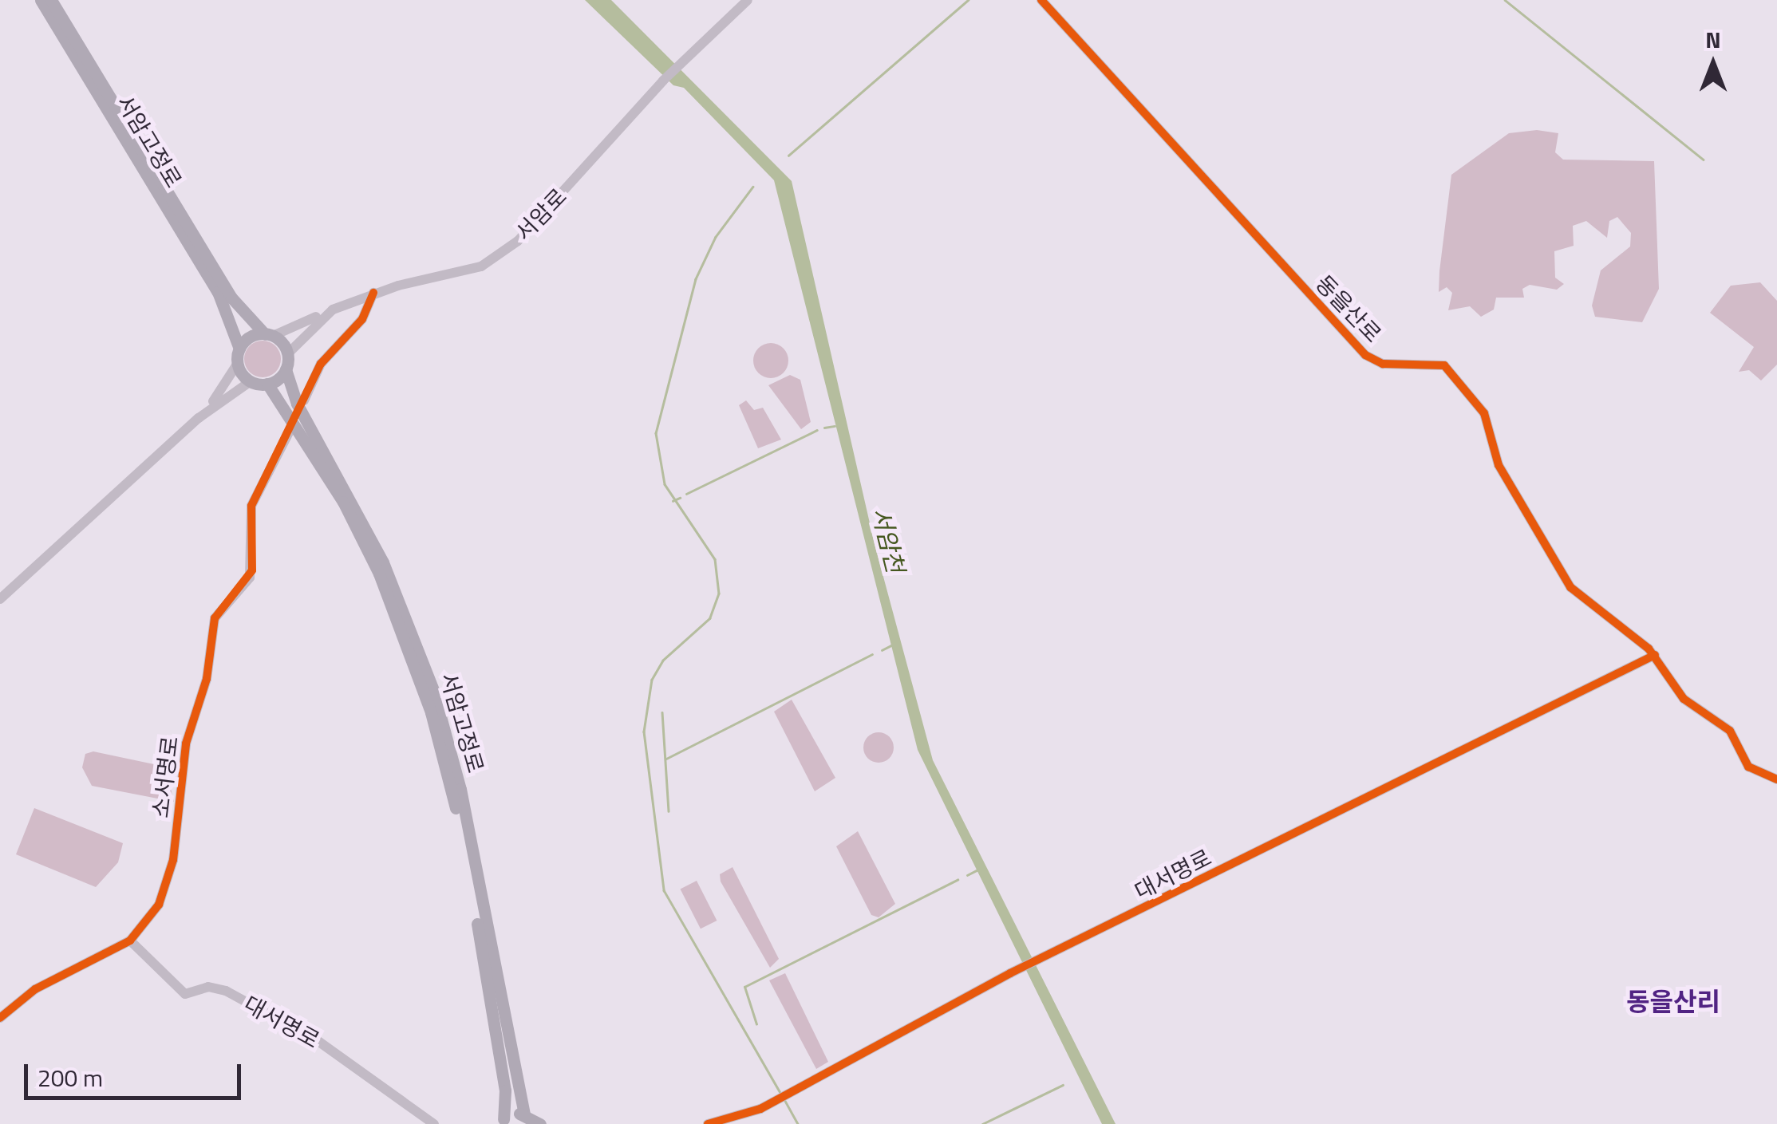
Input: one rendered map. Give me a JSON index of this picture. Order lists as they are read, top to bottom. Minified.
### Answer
{"streets":{"main road":["서암고정로"],"street":["서암로","동을산로","소서명로","대서명로"]},"crossings":[["서암고정로","서암로"],["동을산로","대서명로"],["소서명로","대서명로"]],"districts":["동을산리"],"water":["서암천"],"scale_bar":"200 m","north":"top"}
